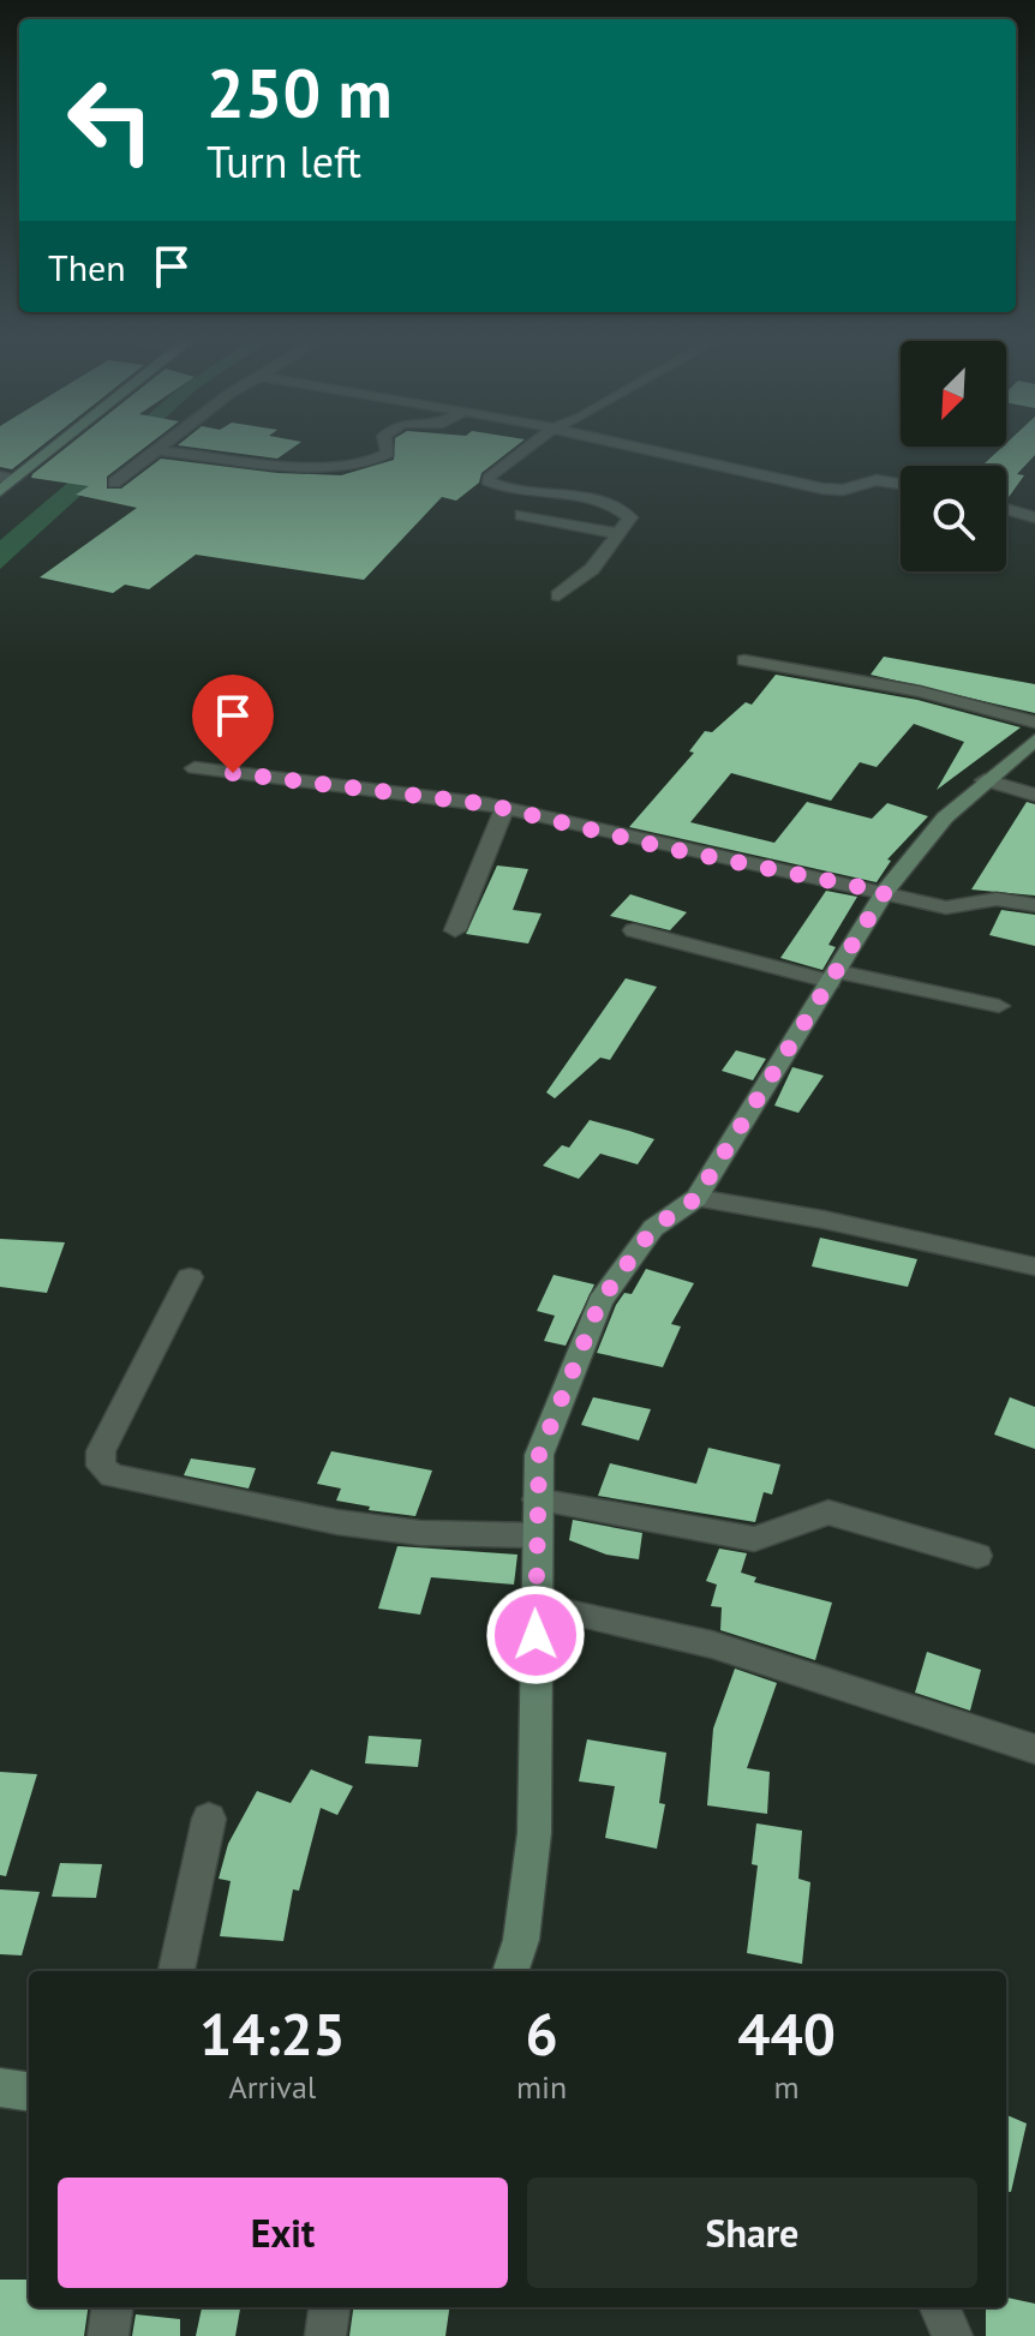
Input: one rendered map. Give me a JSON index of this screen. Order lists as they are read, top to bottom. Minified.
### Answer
{"north":"bottom left","page":{"turn":["250 m","Turn left"],"then":"Then","eta":["14:25","Arrival","6","min","440","m"],"buttons":["Exit","Share"]}}
